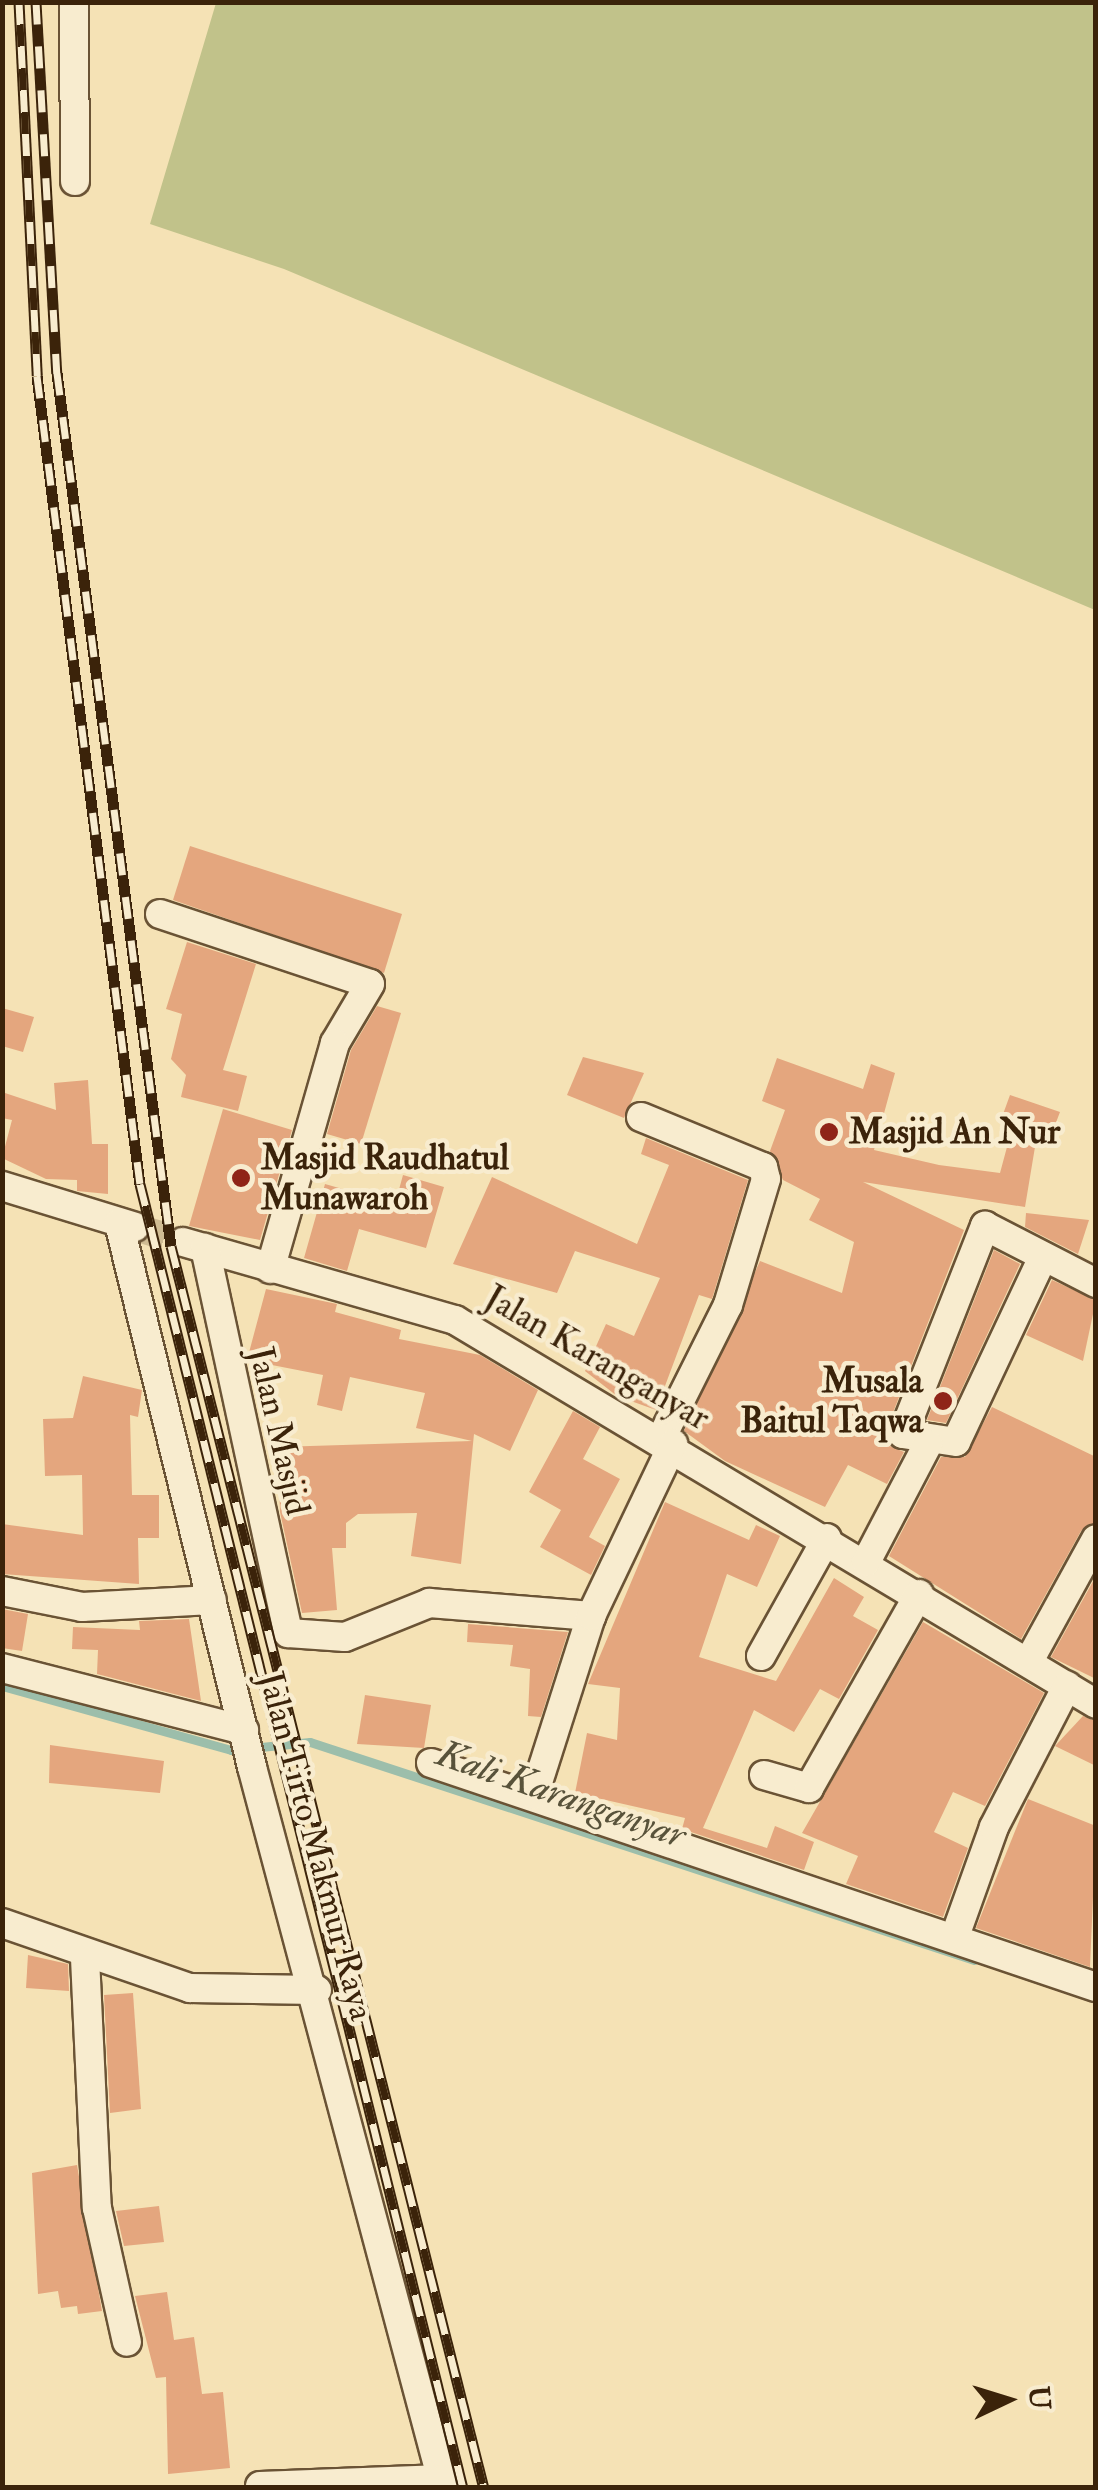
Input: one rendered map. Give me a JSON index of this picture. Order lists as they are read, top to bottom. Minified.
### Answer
{"streets":{"street":["Jalan Karanganyar","Jalan Masjid","Jalan Tirto Makmur Raya"]},"crossings":[["Jalan Karanganyar","Jalan Masjid"]],"water":["Kali Karanganyar"],"places":["Masjid An Nur","Masjid Raudhatul Munawaroh","Musala Baitul Taqwa"],"north":"right"}
